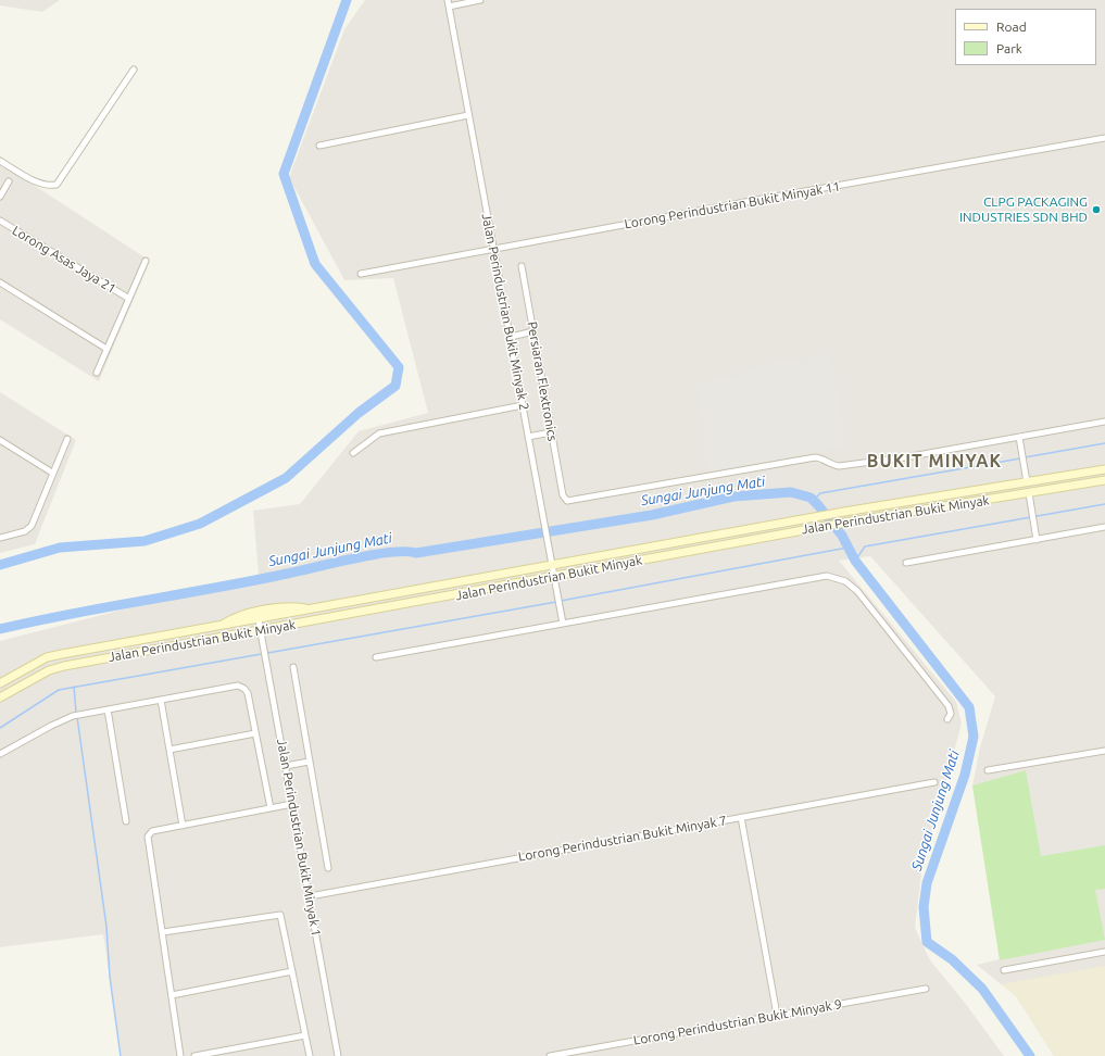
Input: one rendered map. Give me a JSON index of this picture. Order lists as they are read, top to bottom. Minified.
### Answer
{"streets":{"main road":["Jalan Perindustrian Bukit Minyak"],"street":["Lorong Perindustrian Bukit Minyak 11","Lorong Asas Jaya 21","Jalan Perindustrian Bukit Minyak 2","Persiaran Flextronics","Jalan Perindustrian Bukit Minyak 1","Lorong Perindustrian Bukit Minyak 7","Lorong Perindustrian Bukit Minyak 9"]},"crossings":[["Lorong Perindustrian Bukit Minyak 11","Jalan Perindustrian Bukit Minyak 2"],["Jalan Perindustrian Bukit Minyak 2","Jalan Perindustrian Bukit Minyak"],["Jalan Perindustrian Bukit Minyak","Jalan Perindustrian Bukit Minyak 1"],["Jalan Perindustrian Bukit Minyak 1","Lorong Perindustrian Bukit Minyak 7"]],"districts":["BUKIT MINYAK"],"water":["Sungai Junjung Mati"],"places":["CLPG PACKAGING INDUSTRIES SDN BHD"],"legend":["Road","Park"]}
